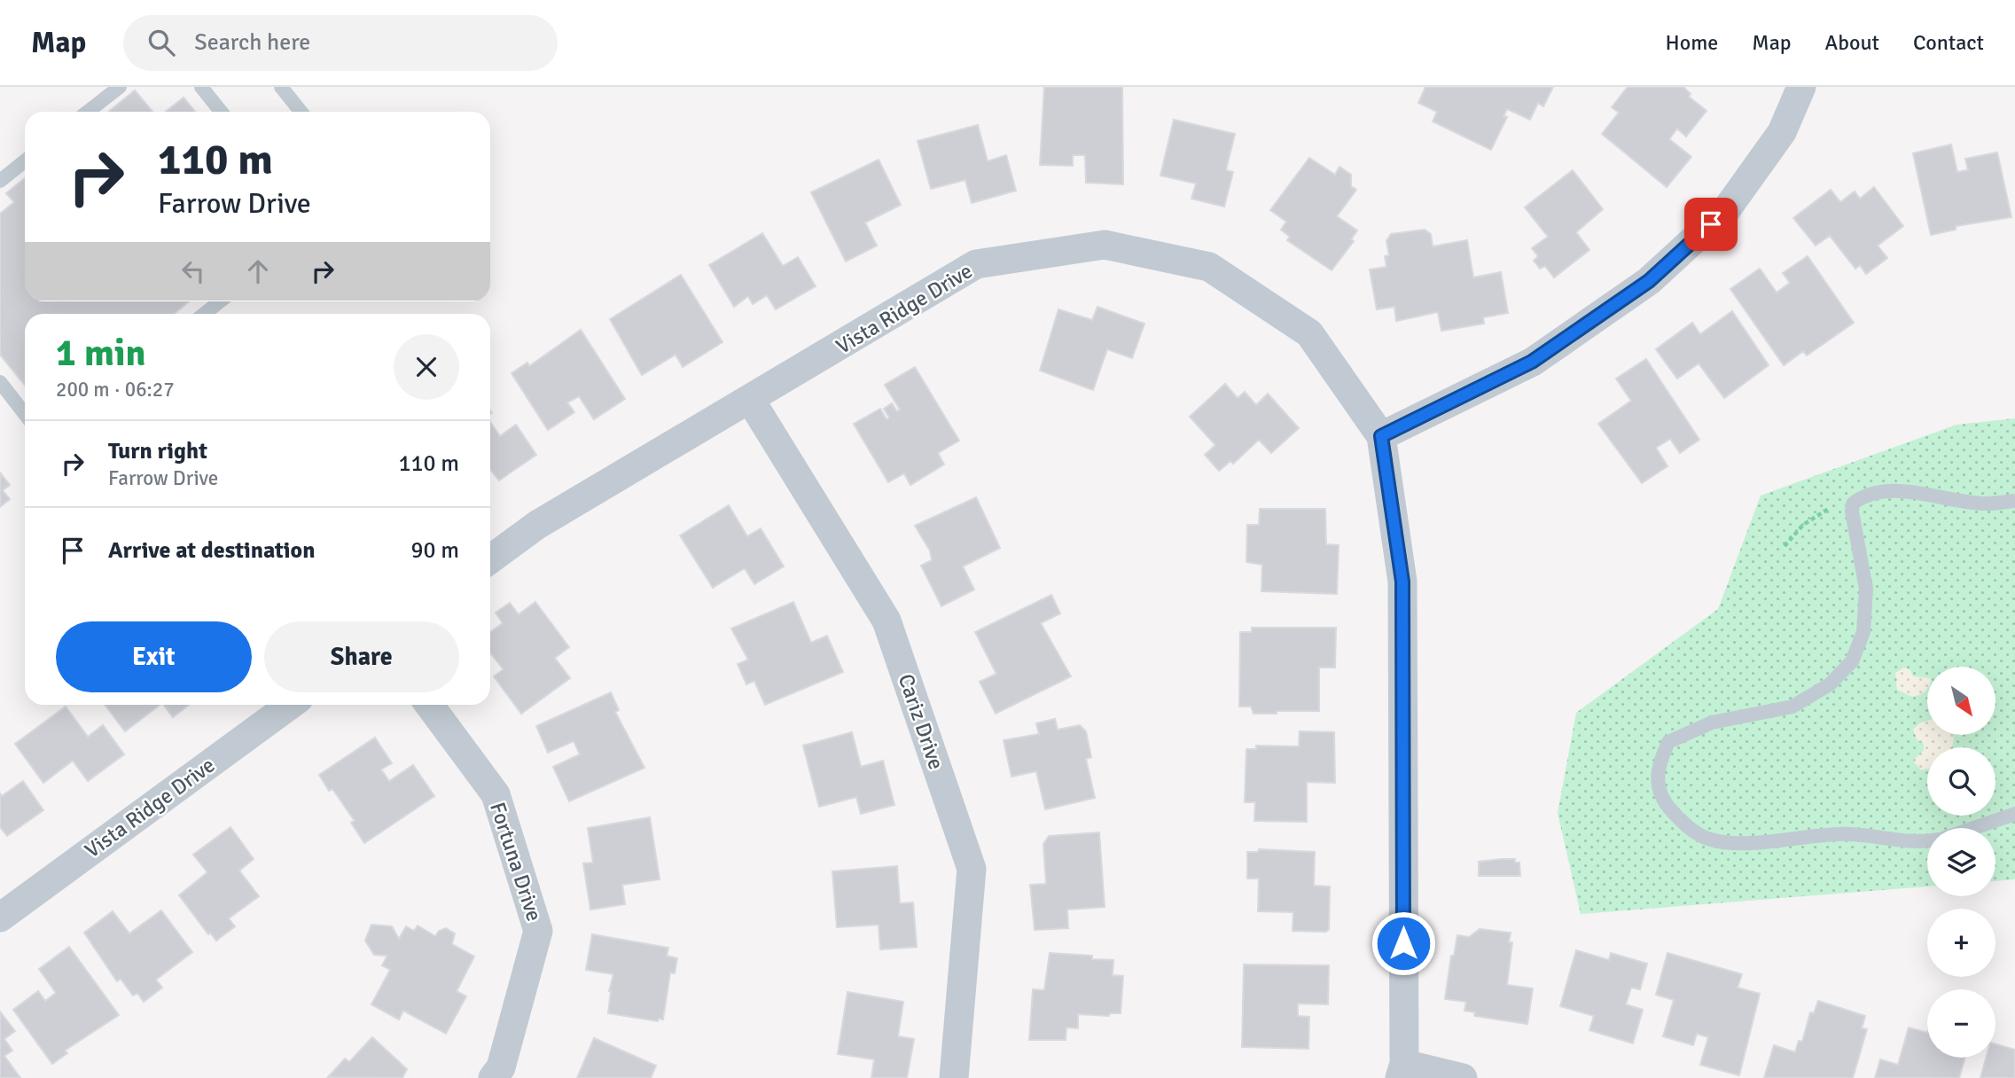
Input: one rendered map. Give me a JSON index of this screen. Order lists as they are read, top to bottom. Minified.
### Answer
{"streets":{"street":["Vista Ridge Drive","Cariz Drive","Fortuna Drive"]},"crossings":[["Vista Ridge Drive","Cariz Drive"]],"north":"bottom right","page":{"header":"Map","search":"Search here","nav":["Home","Map","About","Contact"],"turn":["110 m","Farrow Drive"],"heading":["1 min","200 m · 06:27"],"list":[{"name":"Turn right","note":"Farrow Drive","value":"110 m"},{"name":"Arrive at destination","value":"90 m"}],"buttons":["Exit","Share"],"map_buttons":["+","−"]}}
